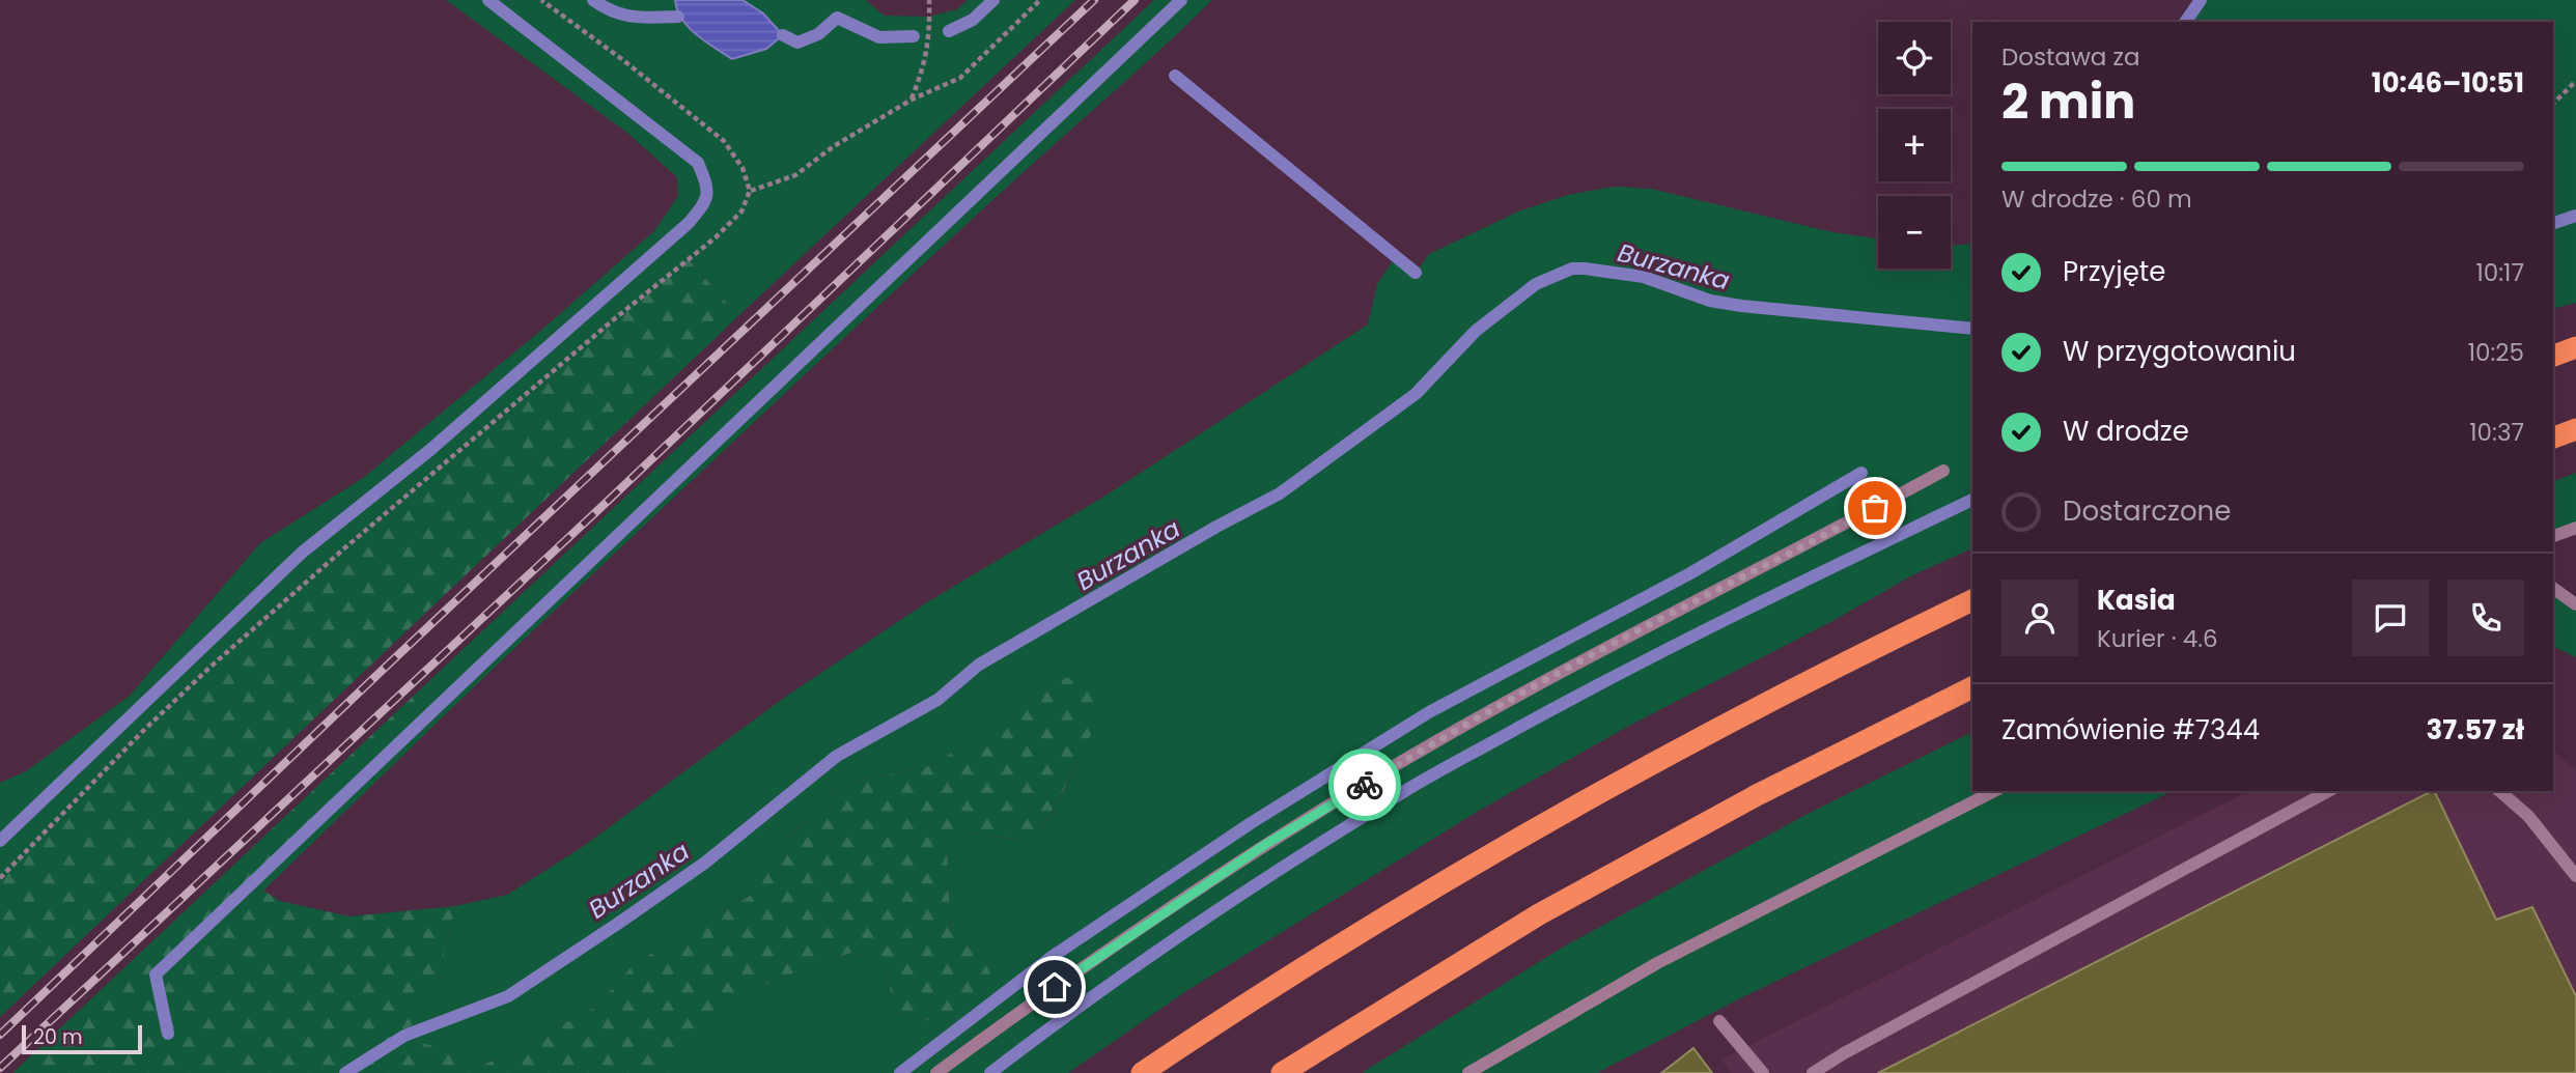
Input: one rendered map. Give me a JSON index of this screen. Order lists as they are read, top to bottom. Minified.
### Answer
{"water":["Burzanka"],"scale_bar":"20 m","page":{"map_buttons":["+","−"],"heading":["2 min","Dostawa za","10:46–10:51"],"panel":["Kasia","Kurier · 4.6","Zamówienie #7344","37.57 zł"],"bar":"W drodze · 60 m","list":[["Przyjęte","10:17"],["W przygotowaniu","10:25"],["W drodze","10:37"],"Dostarczone"],"scale":"20 m"}}
